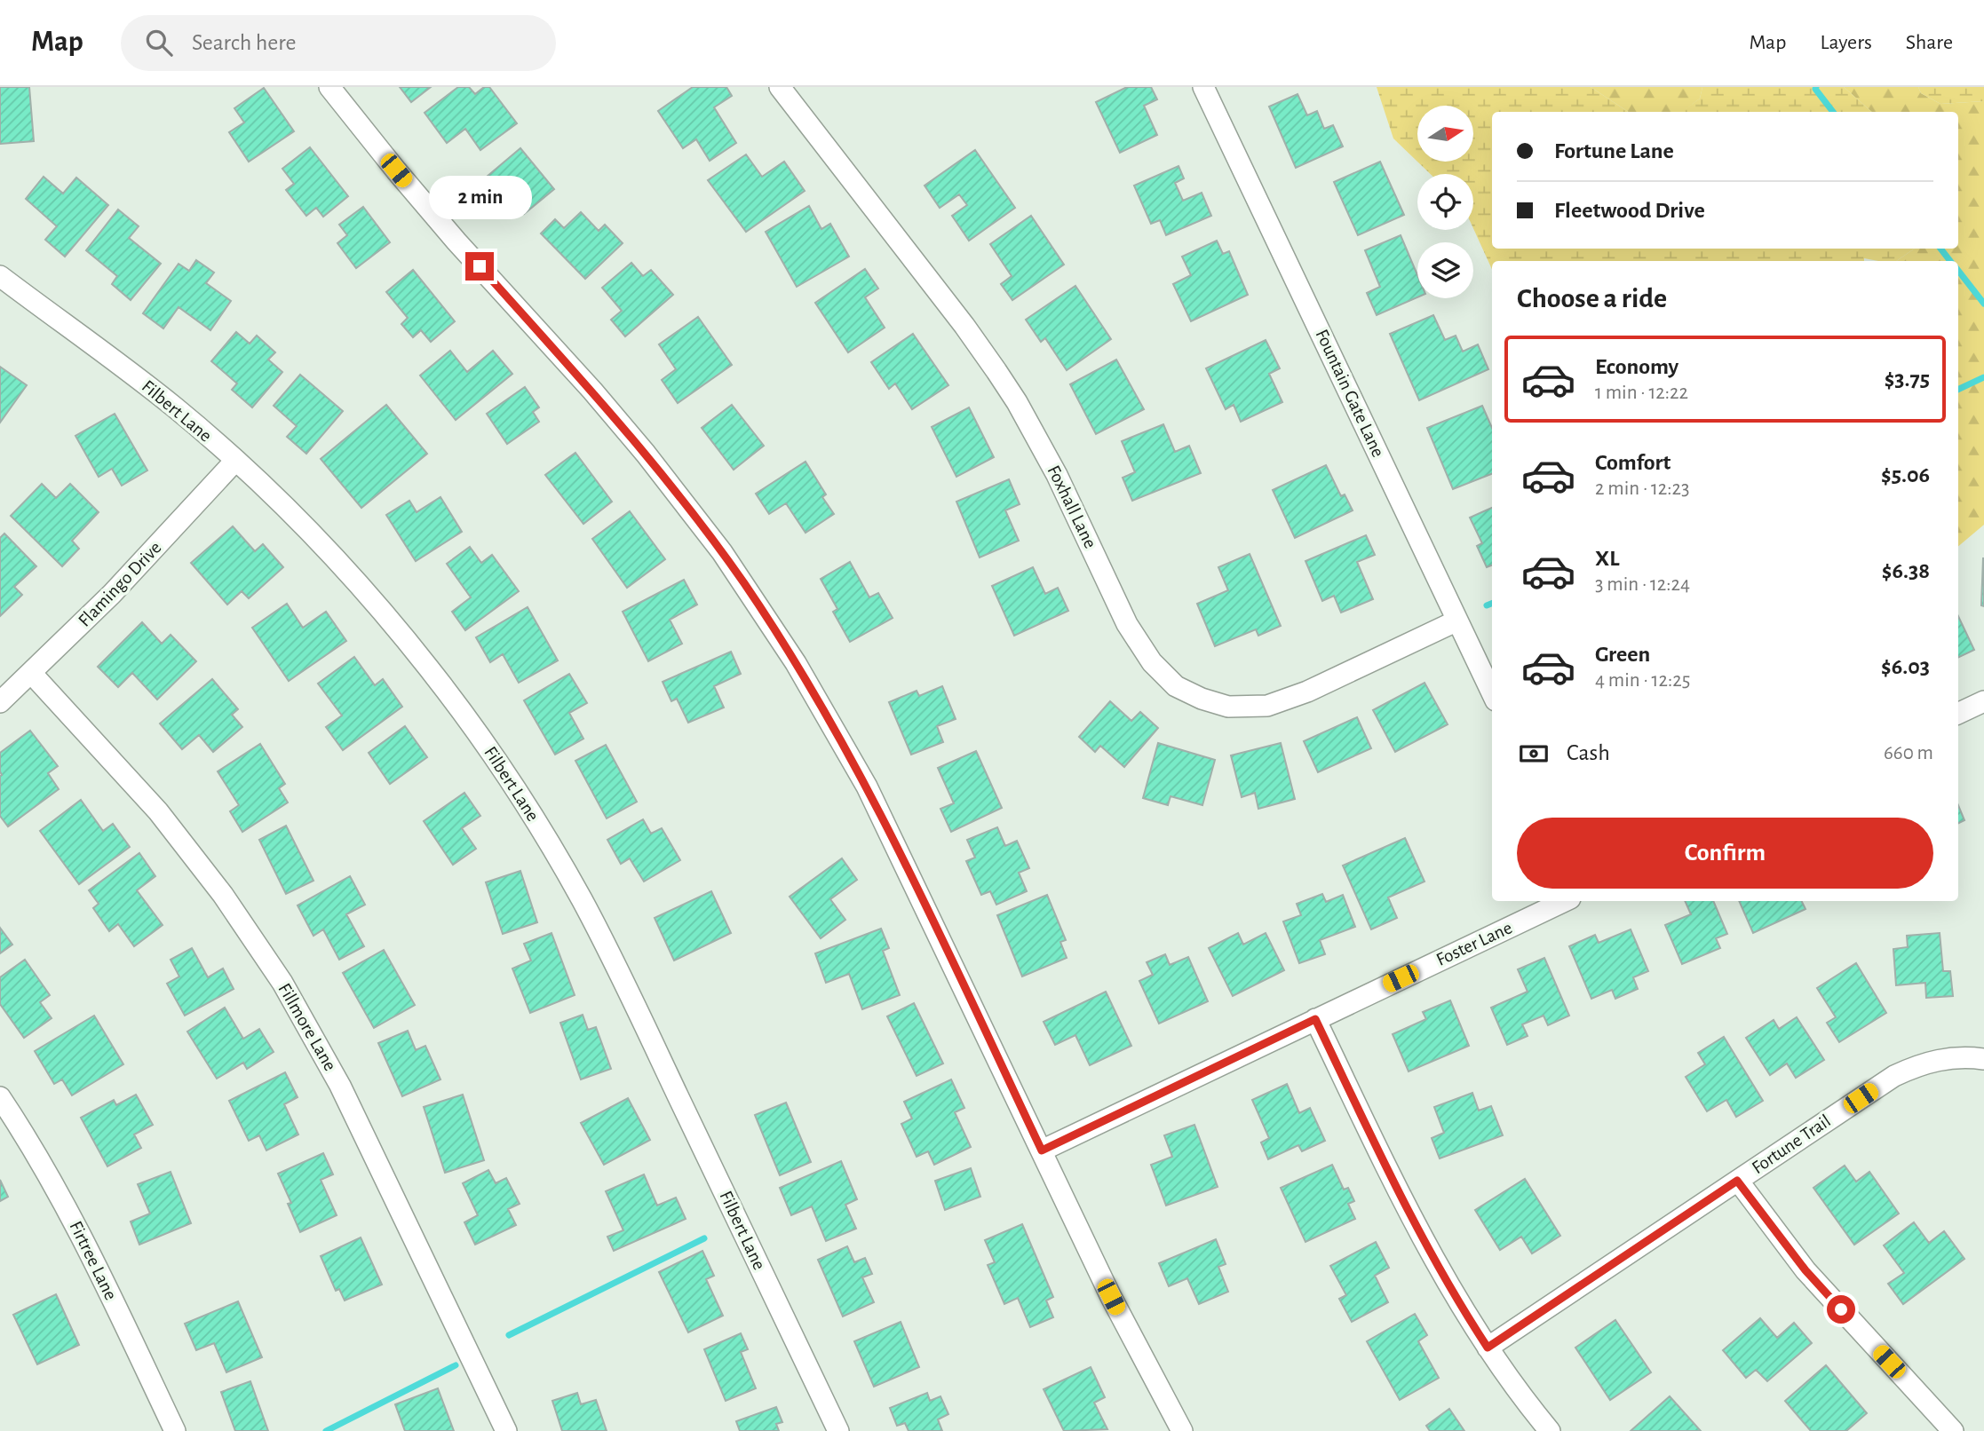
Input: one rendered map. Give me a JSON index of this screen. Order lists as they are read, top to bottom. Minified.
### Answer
{"streets":{"street":["Fountain Gate Lane","Filbert Lane","Foxhall Lane","Flamingo Drive","Foster Lane","Fillmore Lane","Fortune Trail","Firtree Lane"]},"crossings":[["Fountain Gate Lane","Foxhall Lane"],["Filbert Lane","Flamingo Drive"],["Flamingo Drive","Fillmore Lane"]],"north":"right","page":{"header":"Map","search":"Search here","nav":["Map","Layers","Share"],"banner":["Fortune Lane","Fleetwood Drive"],"bubble":"2 min","heading":"Choose a ride","list":[{"name":"Economy","note":"1 min · 12:22","value":"$3.75"},{"name":"Comfort","note":"2 min · 12:23","value":"$5.06"},{"name":"XL","note":"3 min · 12:24","value":"$6.38"},{"name":"Green","note":"4 min · 12:25","value":"$6.03"}],"pay":["Cash","660 m"],"buttons":"Confirm"}}
